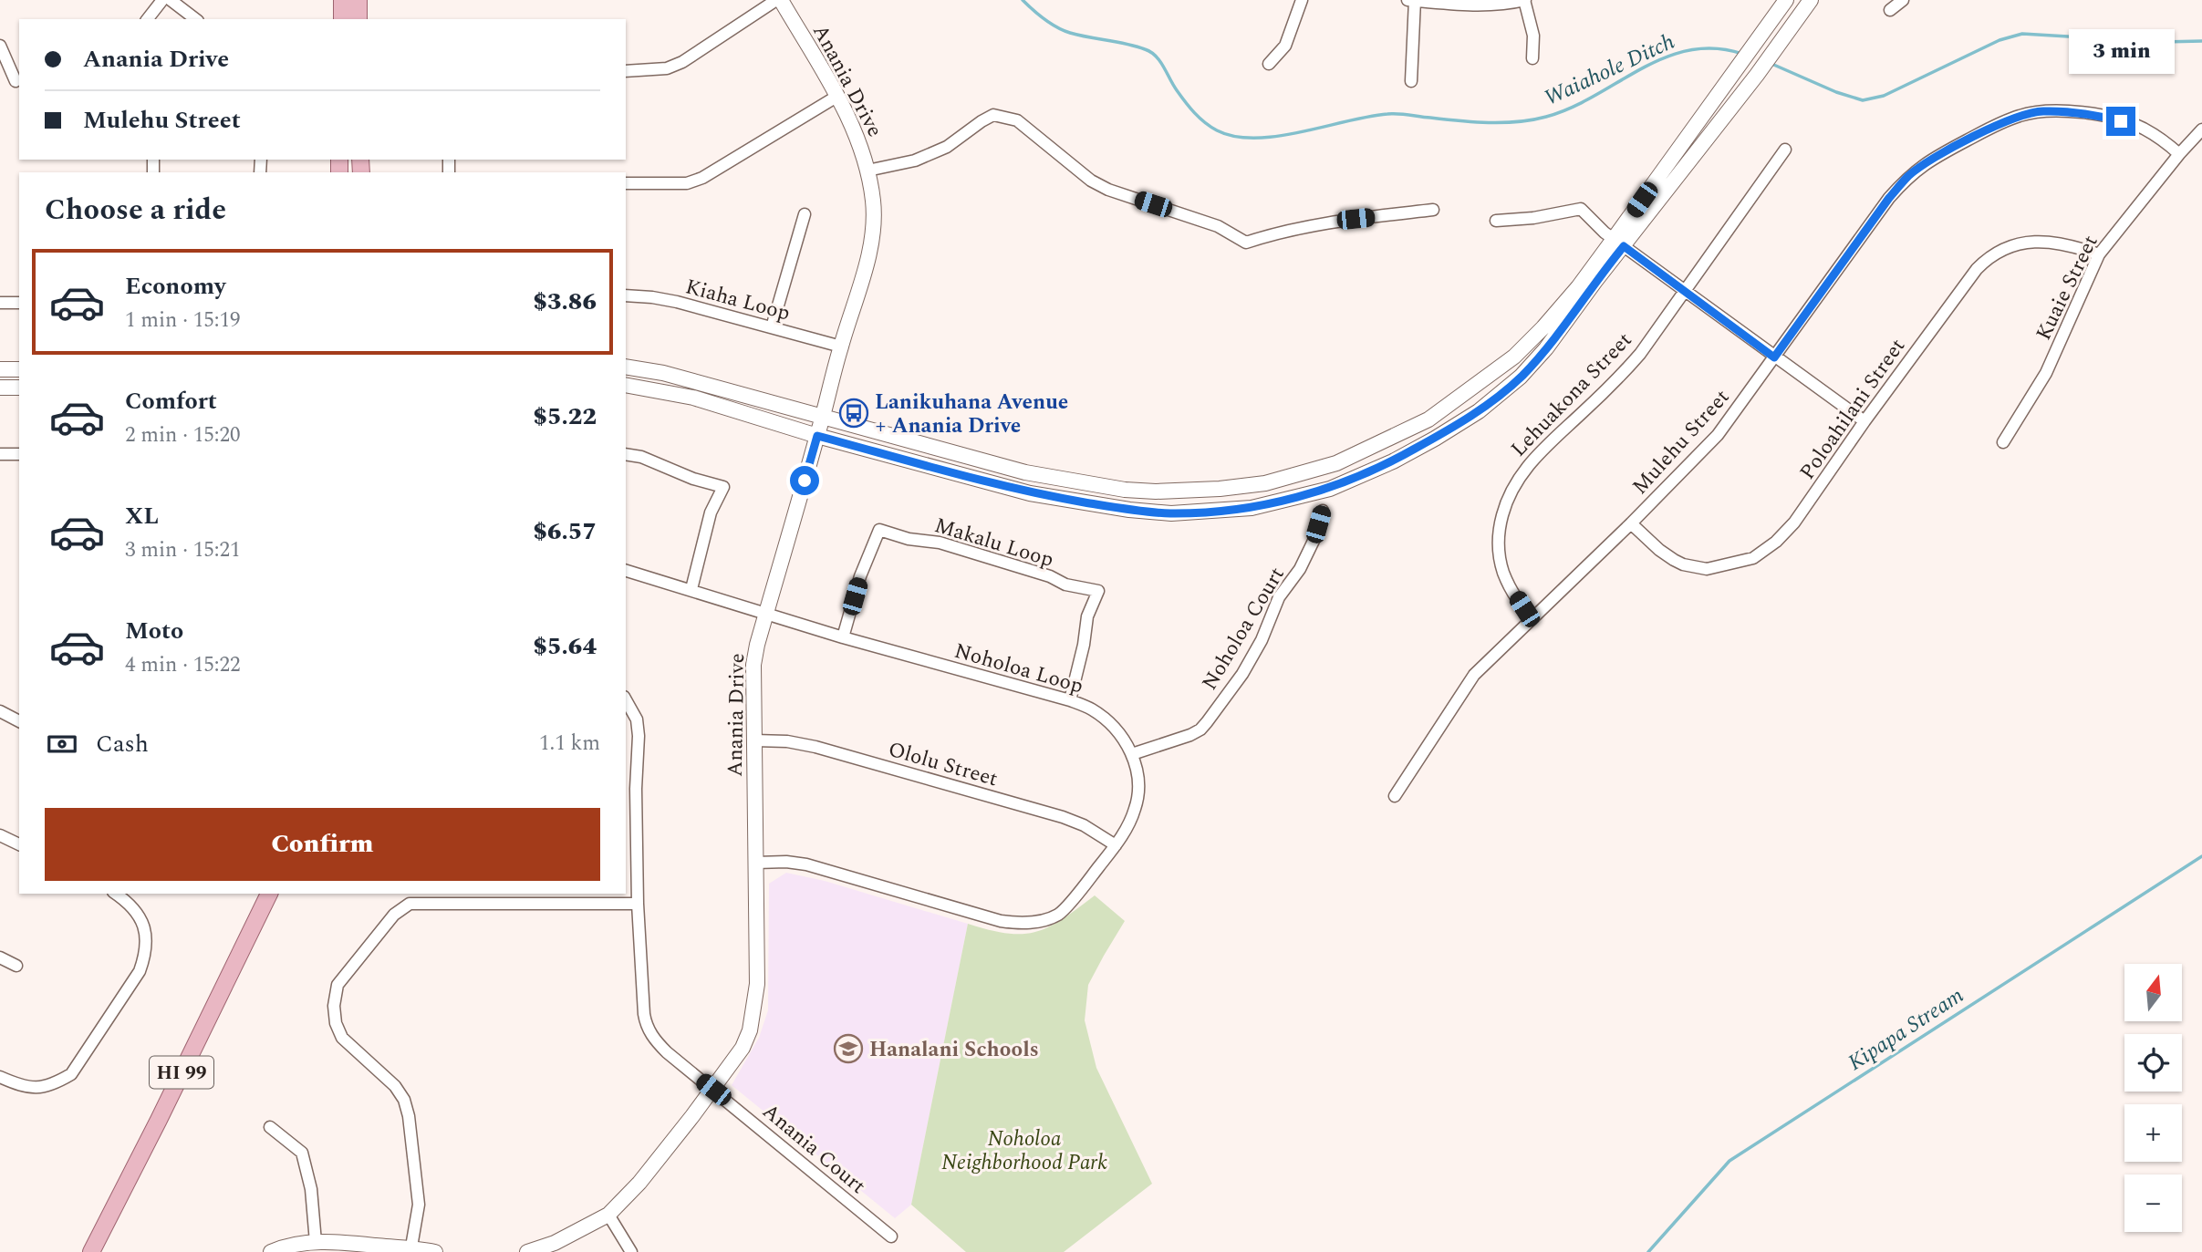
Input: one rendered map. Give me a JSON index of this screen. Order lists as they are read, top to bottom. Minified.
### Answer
{"streets":{"main road":["Anania Drive","HI 99"],"street":["Kuaie Street","Kiaha Loop","Lehuakona Street","Poloahilani Street","Mulehu Street","Makalu Loop","Noholoa Court","Noholoa Loop","Ololu Street","Anania Court"]},"crossings":[["Anania Drive","Kiaha Loop"],["Anania Drive","Noholoa Loop"],["Anania Drive","Ololu Street"],["Anania Drive","Anania Court"],["Kuaie Street","Poloahilani Street"],["Kuaie Street","Mulehu Street"],["Lehuakona Street","Mulehu Street"],["Poloahilani Street","Mulehu Street"],["Makalu Loop","Noholoa Loop"],["Noholoa Court","Noholoa Loop"],["Noholoa Loop","Ololu Street"]],"water":["Waiahole Ditch","Kipapa Stream"],"parks":["Noholoa Neighborhood Park"],"places":{"bus stop":["Lanikuhana Avenue + Anania Drive"],"school or university":["Hanalani Schools"]},"north":"top","page":{"banner":["Anania Drive","Mulehu Street"],"bubble":"3 min","heading":"Choose a ride","list":[{"name":"Economy","note":"1 min · 15:19","value":"$3.86"},{"name":"Comfort","note":"2 min · 15:20","value":"$5.22"},{"name":"XL","note":"3 min · 15:21","value":"$6.57"},{"name":"Moto","note":"4 min · 15:22","value":"$5.64"}],"pay":["Cash","1.1 km"],"buttons":"Confirm","map_buttons":["+","−"]}}
